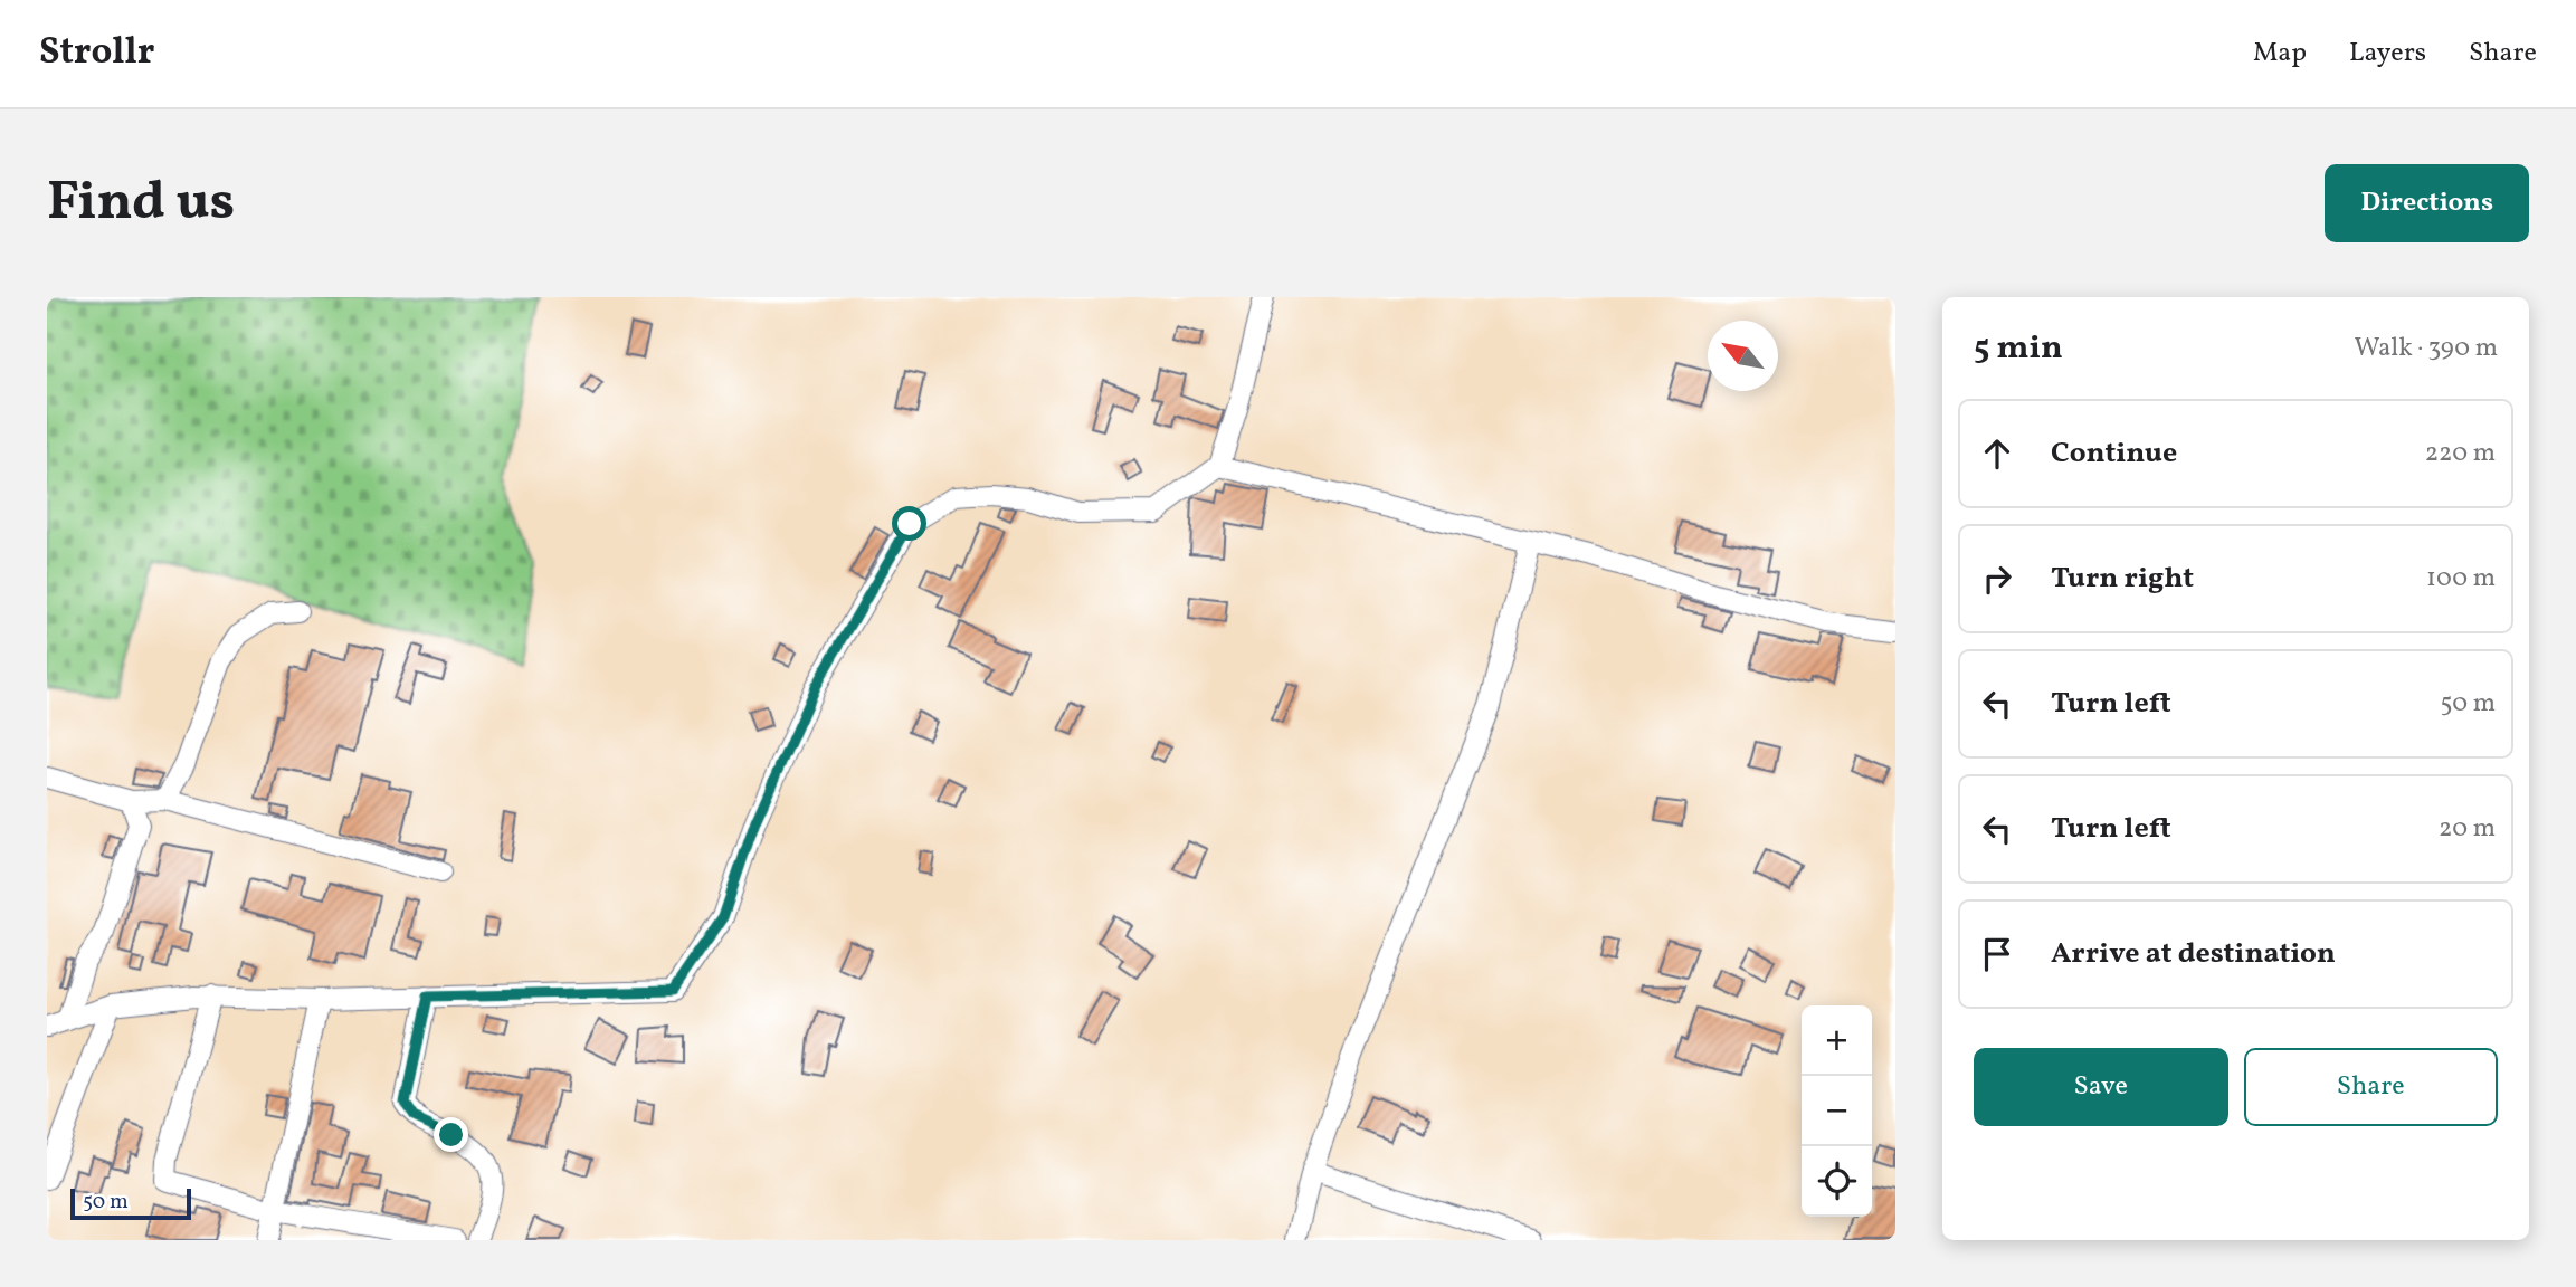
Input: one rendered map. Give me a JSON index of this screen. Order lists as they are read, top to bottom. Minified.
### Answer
{"scale_bar":"50 m","north":"top left","page":{"header":"Strollr","nav":["Map","Layers","Share"],"buttons":["Directions",["Save","Share"]],"title":"Find us","heading":["5 min","Walk · 390 m"],"list":[["Continue","220 m"],["Turn right","100 m"],["Turn left","50 m"],["Turn left","20 m"],"Arrive at destination"],"map_buttons":["+","−"],"scale":"50 m"}}
